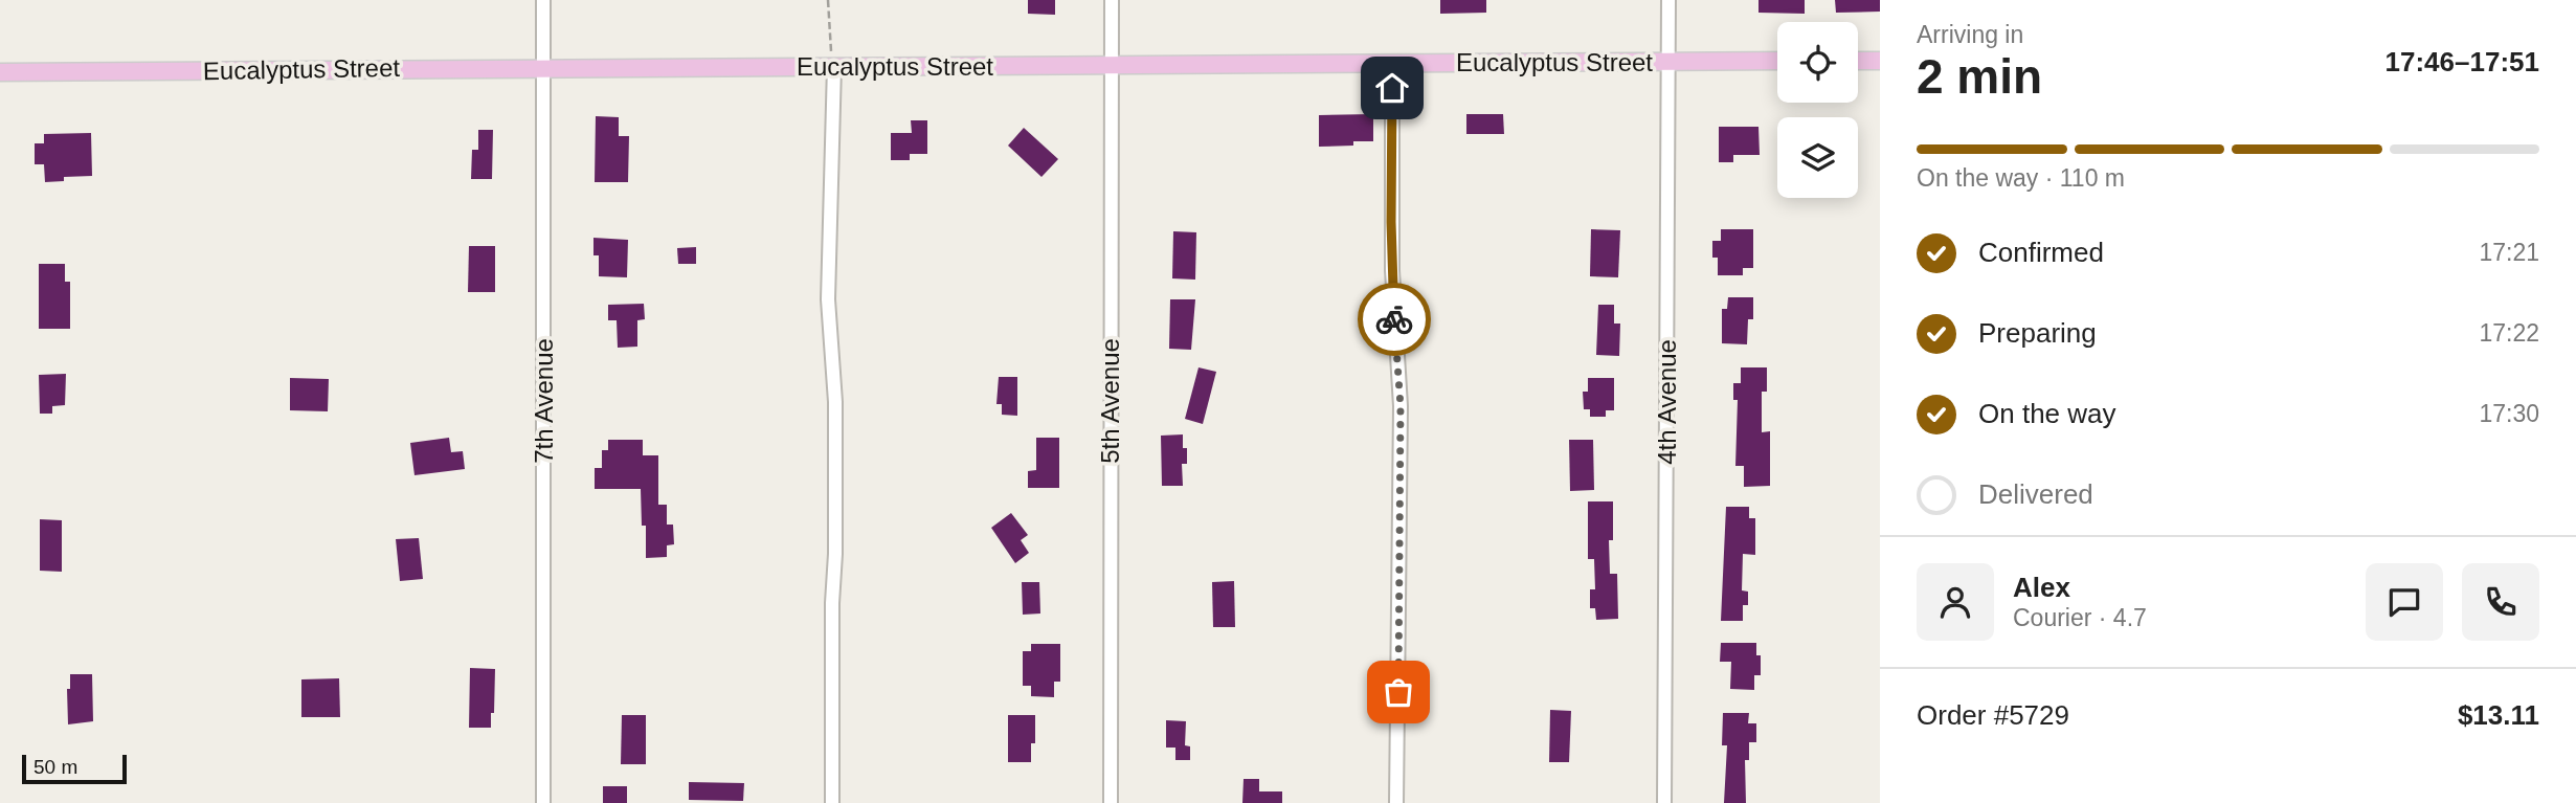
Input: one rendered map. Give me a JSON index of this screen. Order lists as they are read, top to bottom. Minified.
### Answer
{"streets":{"main road":["Eucalyptus Street"],"street":["7th Avenue","5th Avenue","4th Avenue"]},"crossings":[["Eucalyptus Street","7th Avenue"],["Eucalyptus Street","5th Avenue"],["Eucalyptus Street","4th Avenue"]],"scale_bar":"50 m","page":{"heading":["2 min","Arriving in","17:46–17:51"],"panel":["Alex","Courier · 4.7","Order #5729","$13.11"],"bar":"On the way · 110 m","list":[["Confirmed","17:21"],["Preparing","17:22"],["On the way","17:30"],"Delivered"],"scale":"50 m"}}
